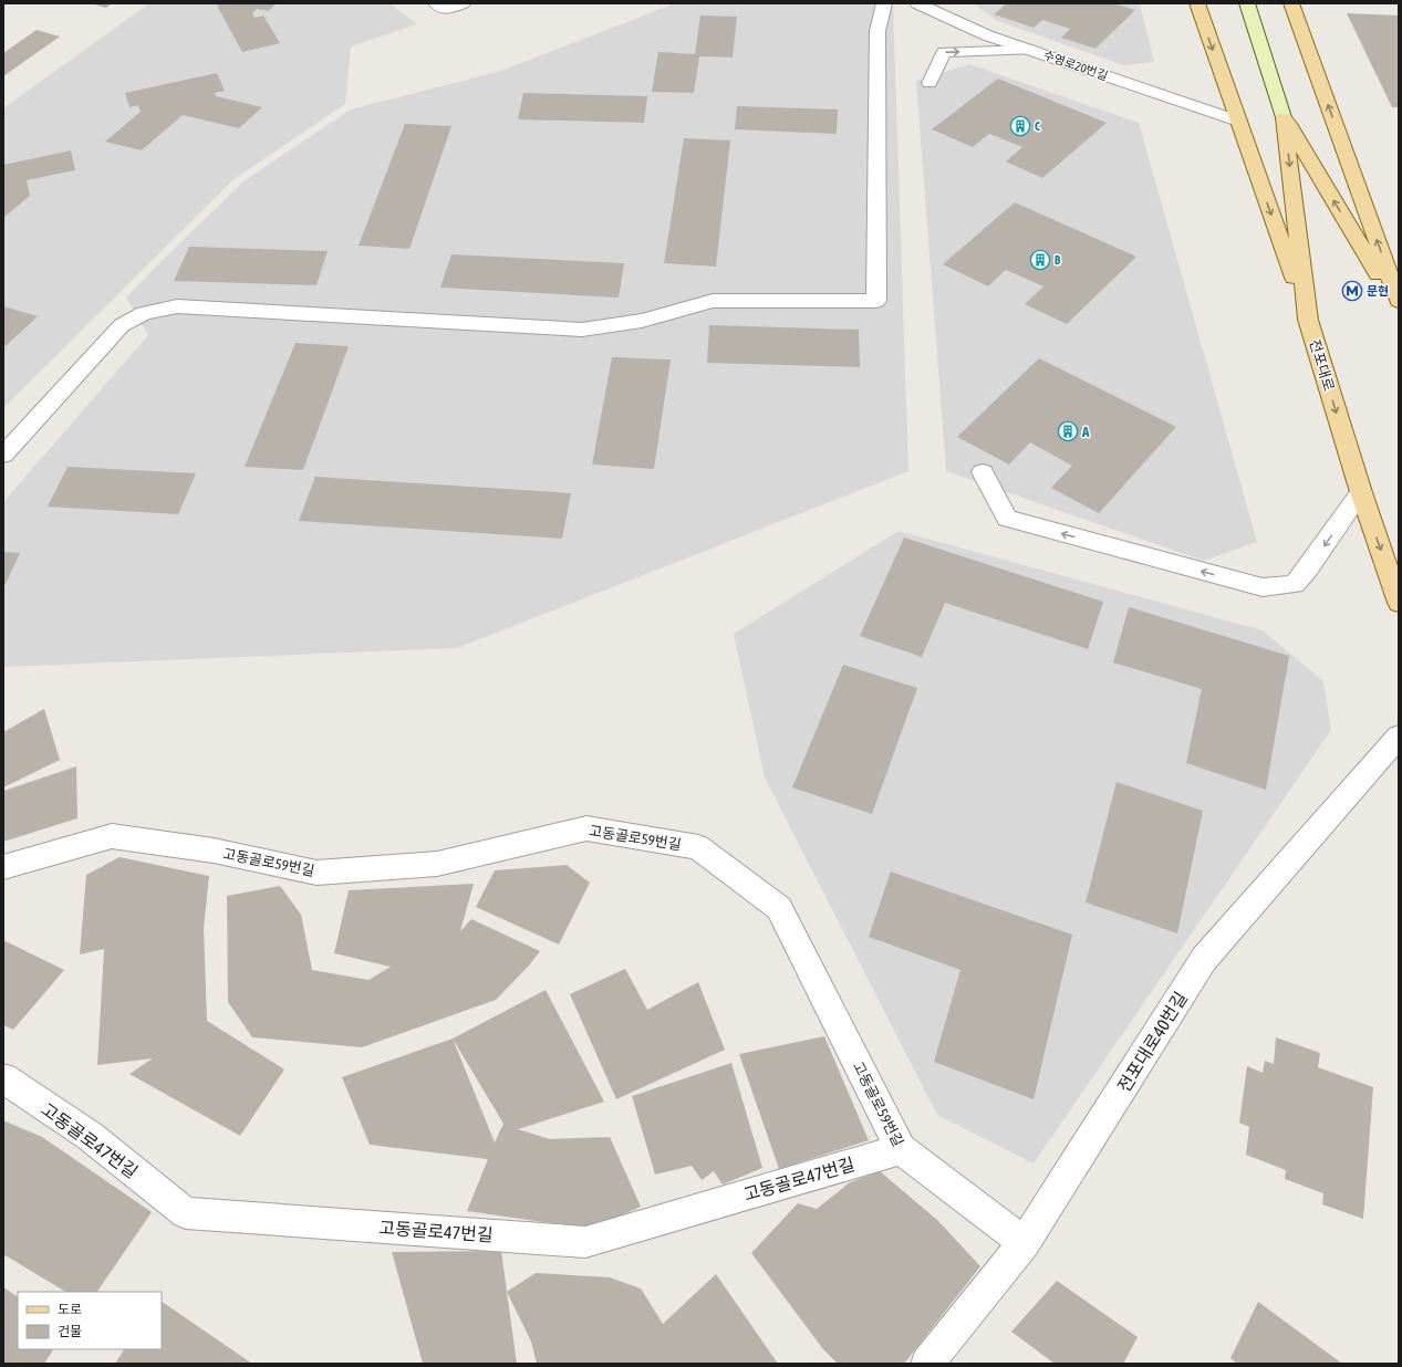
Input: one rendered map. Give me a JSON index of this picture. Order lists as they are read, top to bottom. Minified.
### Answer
{"streets":{"main road":["전포대로"],"street":["수영로20번길","고동골로59번길","전포대로40번길","고동골로47번길"]},"crossings":[["고동골로59번길","전포대로40번길"],["고동골로59번길","고동골로47번길"]],"places":{"building":["C","B","A"],"metro station":["문현"]},"legend":["도로","건물"]}
